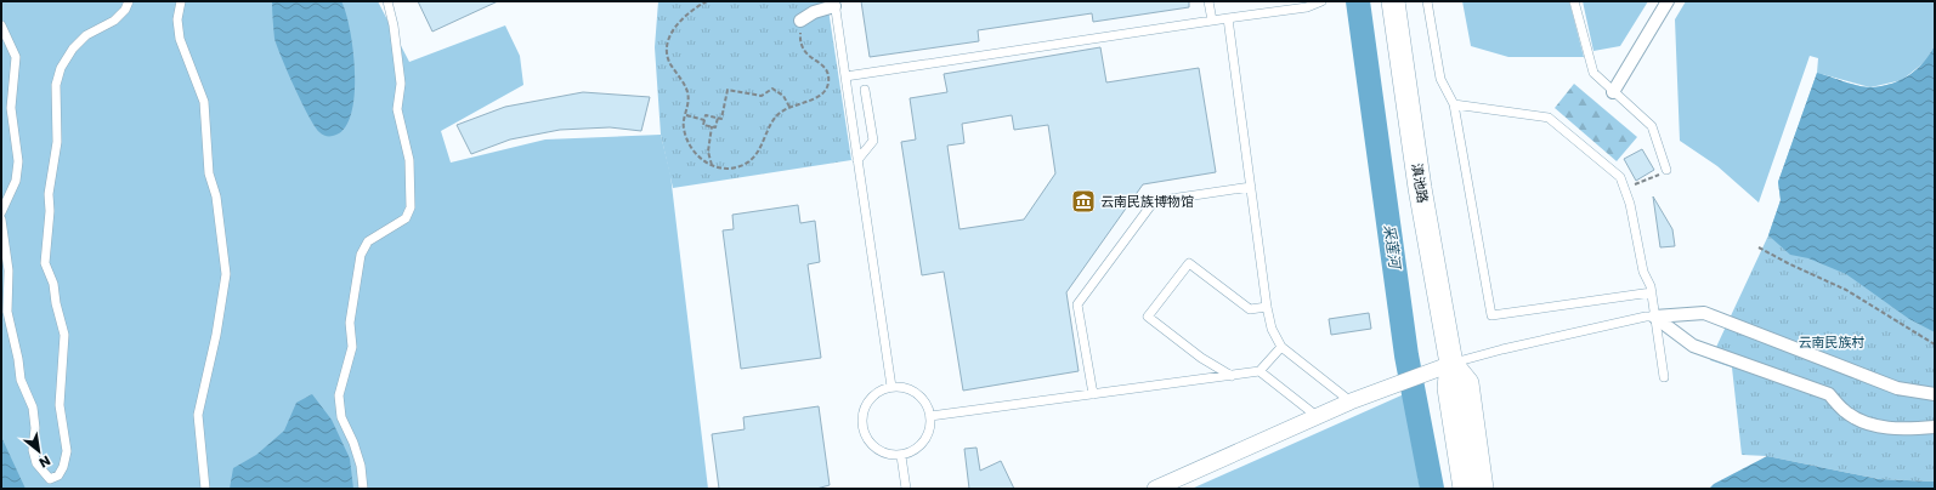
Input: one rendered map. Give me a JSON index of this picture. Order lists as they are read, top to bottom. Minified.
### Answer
{"streets":{"main road":["滇池路"]},"water":["采莲河"],"parks":["云南民族村"],"places":{"museum":["云南民族博物馆"]},"north":"bottom right"}
